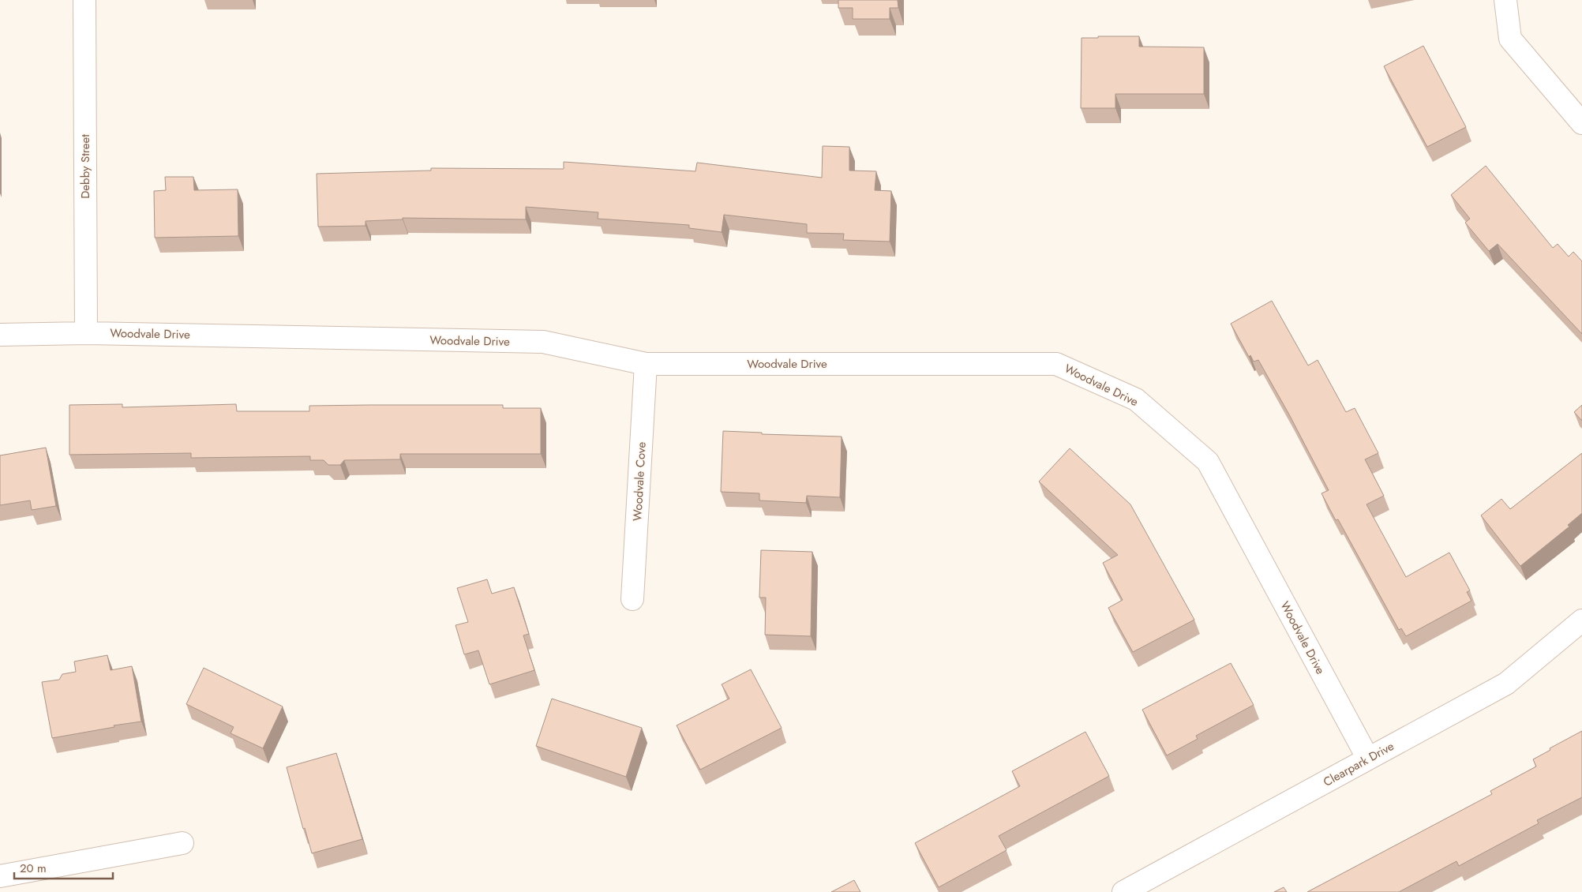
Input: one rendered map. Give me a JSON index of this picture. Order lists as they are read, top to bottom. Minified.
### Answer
{"streets":{"street":["Debby Street","Woodvale Drive","Woodvale Cove","Clearpark Drive"]},"crossings":[["Debby Street","Woodvale Drive"],["Woodvale Drive","Woodvale Cove"],["Woodvale Drive","Clearpark Drive"]],"scale_bar":"20 m"}
